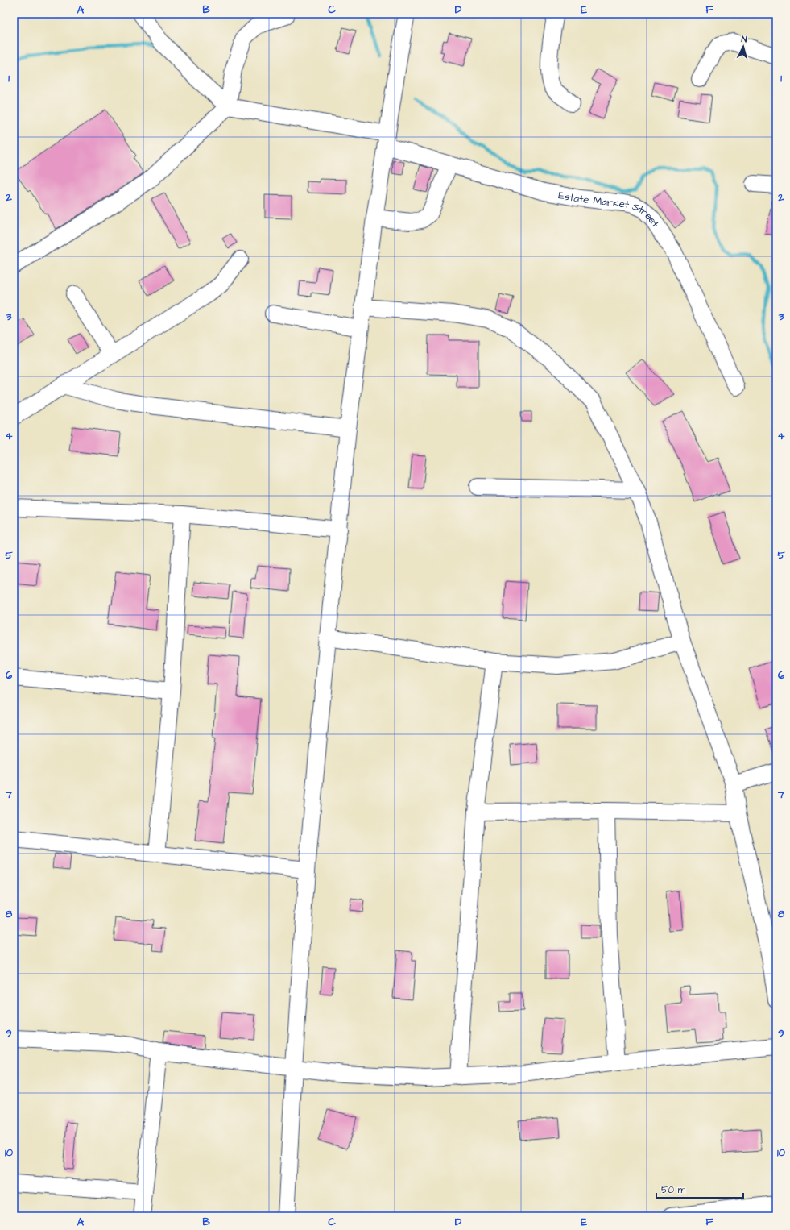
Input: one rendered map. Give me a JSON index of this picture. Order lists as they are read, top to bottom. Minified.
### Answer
{"streets":{"street":["Estate Market Street"]},"scale_bar":"50 m","north":"top","grid":{"columns":["A","B","C","D","E","F"],"rows":["1","2","3","4","5","6","7","8","9","10"]}}
